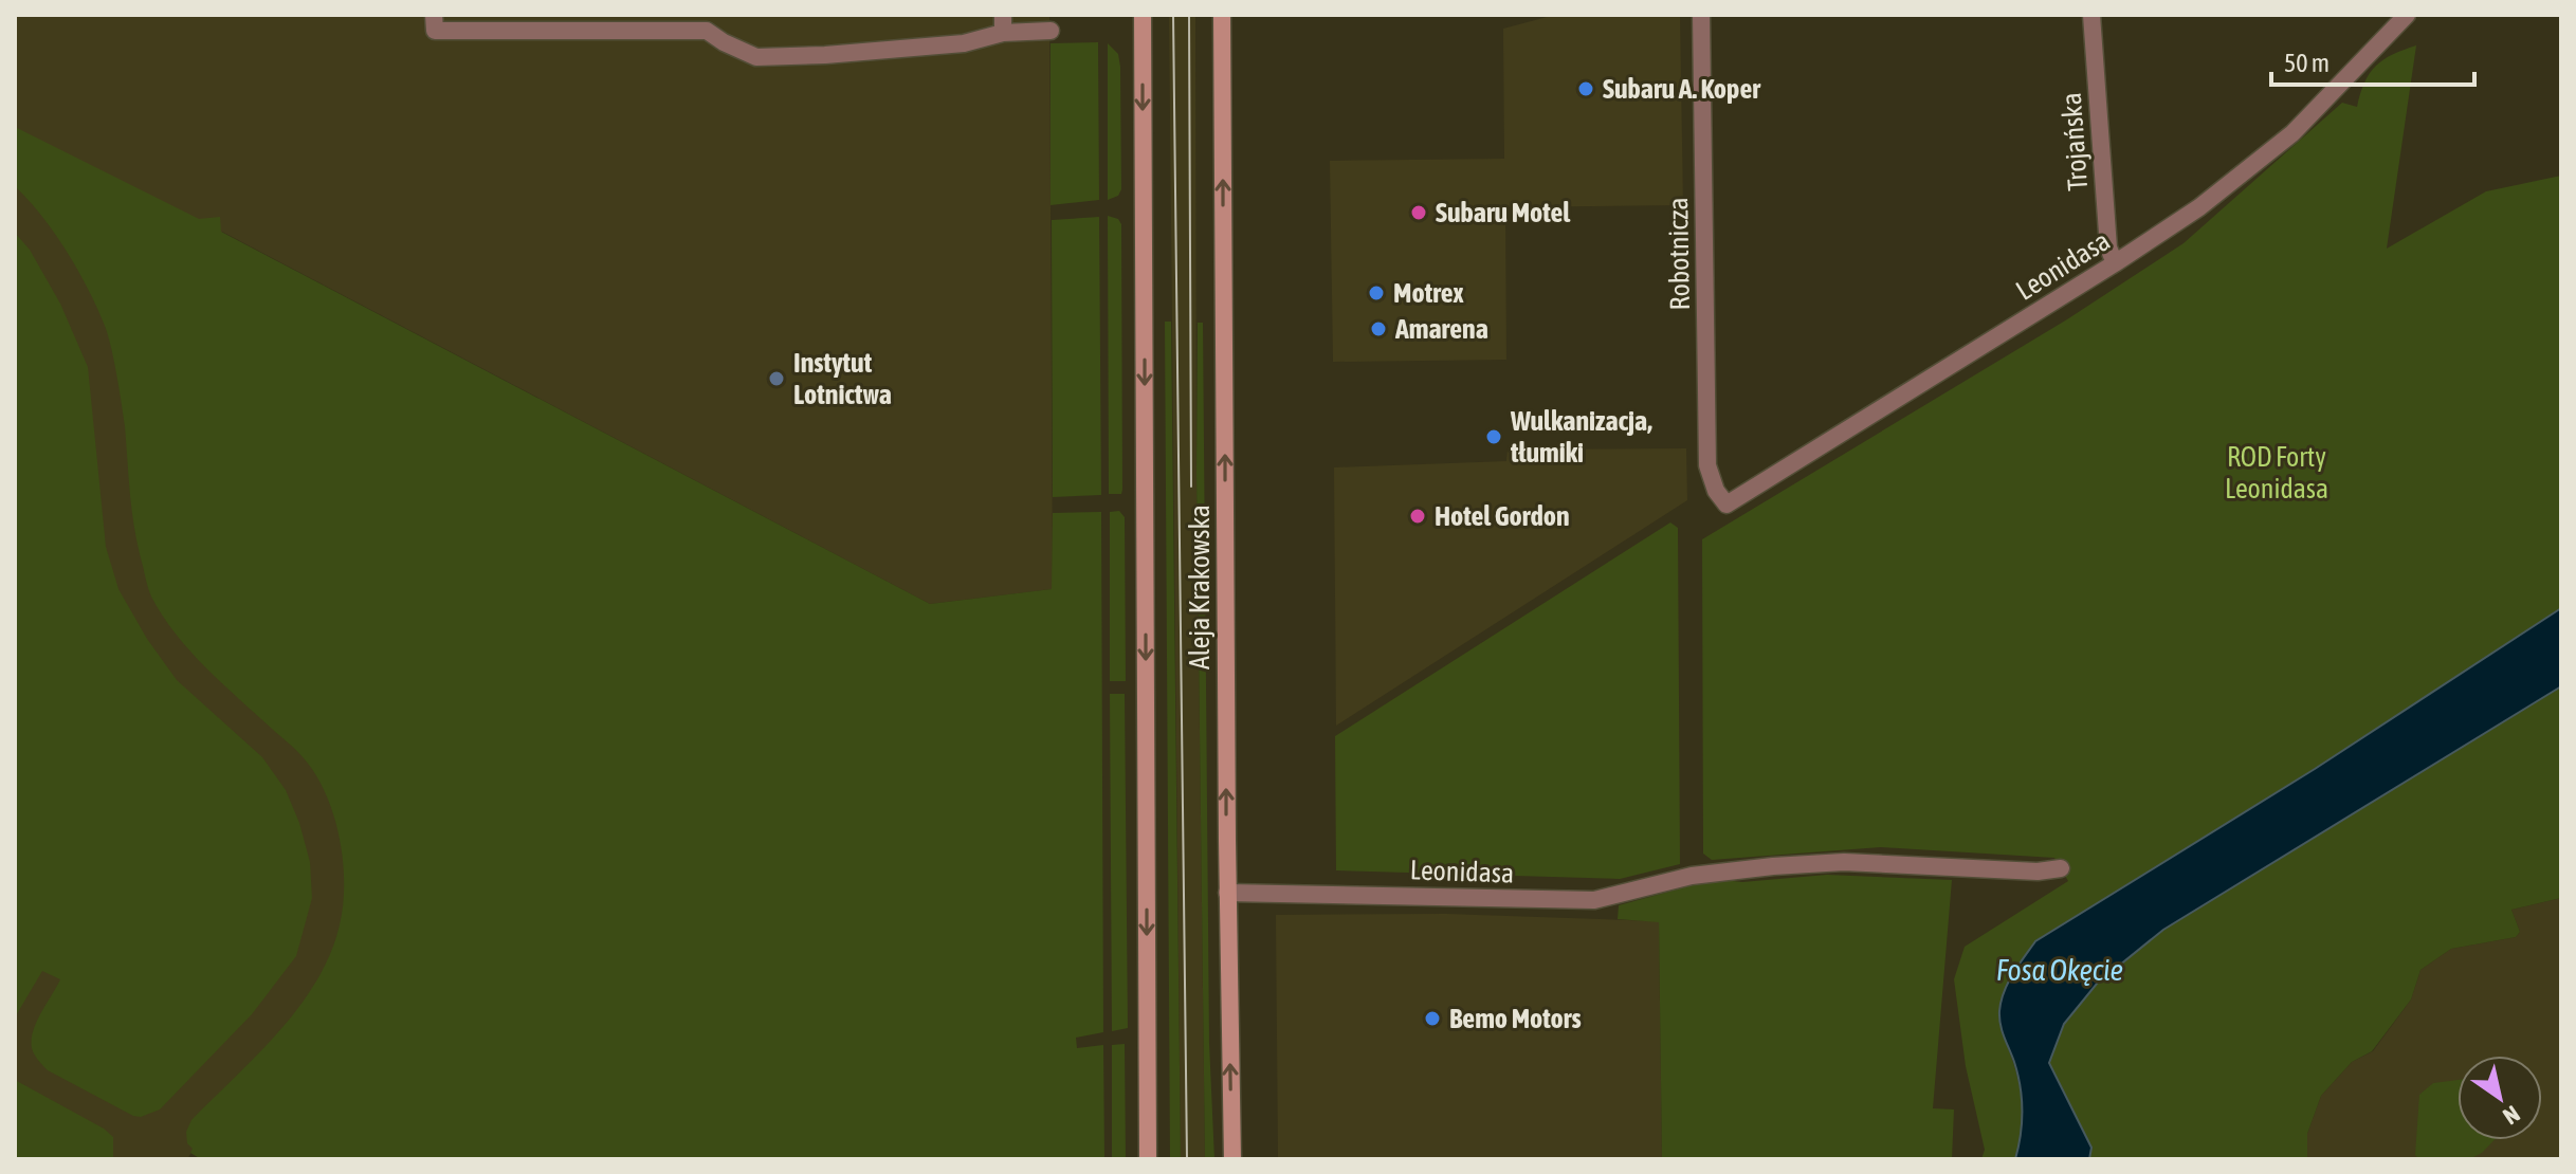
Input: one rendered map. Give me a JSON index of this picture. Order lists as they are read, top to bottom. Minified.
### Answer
{"streets":{"main road":["Aleja Krakowska"],"street":["Trojańska","Robotnicza","Leonidasa"]},"crossings":[["Trojańska","Leonidasa"],["Robotnicza","Leonidasa"],["Leonidasa","Aleja Krakowska"]],"water":["Fosa Okęcie"],"parks":["ROD Forty Leonidasa"],"places":["Subaru A. Koper","Subaru Motel","Motrex","Amarena","Instytut Lotnictwa","Wulkanizacja, tłumiki","Hotel Gordon","Bemo Motors"],"scale_bar":"50 m","north":"bottom right"}
